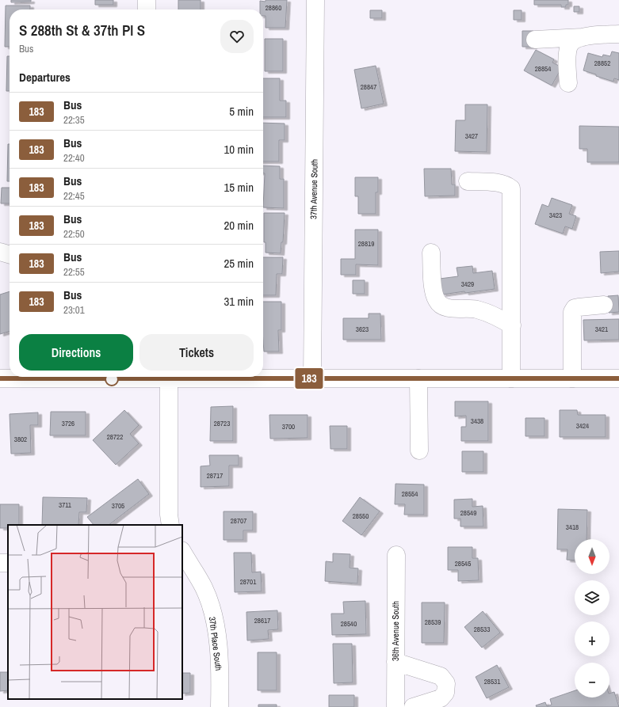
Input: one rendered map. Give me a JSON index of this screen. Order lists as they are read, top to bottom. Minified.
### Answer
{"streets":{"street":["37th Avenue South","36th Avenue South","37th Place South"]},"lines":["bus line 183"],"house_numbers":["28860","28852","28854","28847","3427","3423","28819","3429","3623","3421","3438","3726","28723","3424","3700","28722","3802","28717","28554","3711","3705","28549","28550","28707","3418","28545","28701","28617","28539","28540","28533","28531"],"north":"bottom","page":{"on_map":"183","heading":[["S 288th St & 37th Pl S","Bus"],"Departures"],"list":[{"mark":"183","name":"Bus","note":"22:35","value":"5 min"},{"mark":"183","name":"Bus","note":"22:40","value":"10 min"},{"mark":"183","name":"Bus","note":"22:45","value":"15 min"},{"mark":"183","name":"Bus","note":"22:50","value":"20 min"},{"mark":"183","name":"Bus","note":"22:55","value":"25 min"},{"mark":"183","name":"Bus","note":"23:01","value":"31 min"}],"buttons":["Directions","Tickets"],"map_buttons":["+","−"]}}
